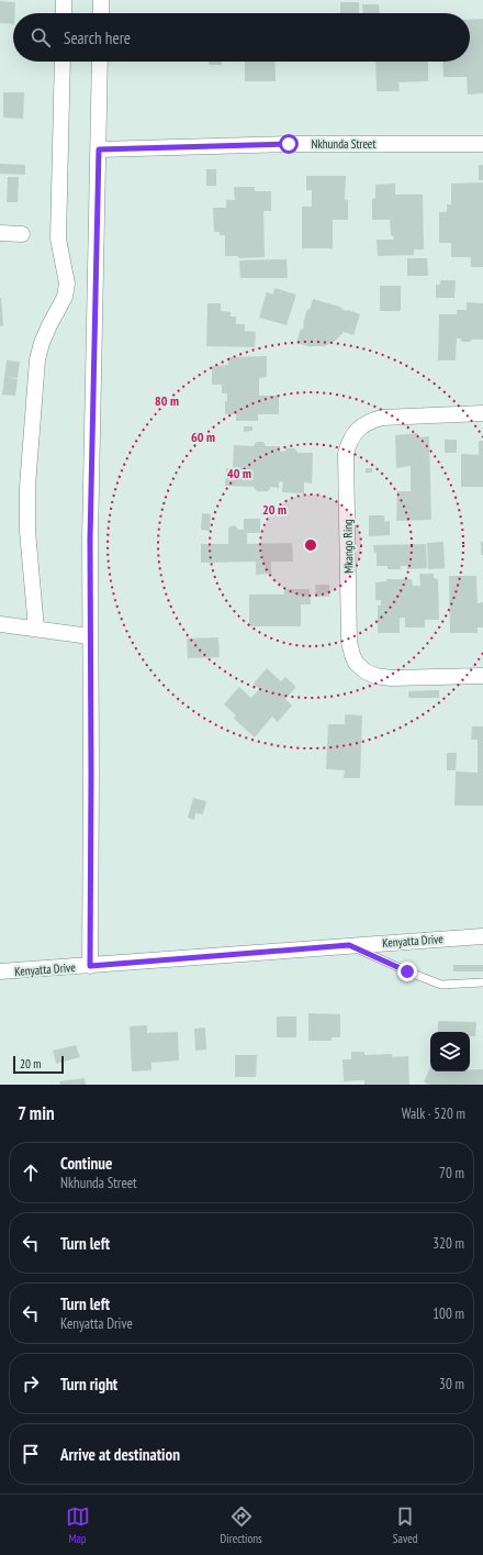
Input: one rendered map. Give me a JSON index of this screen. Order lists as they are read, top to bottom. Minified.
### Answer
{"streets":{"street":["Nkhunda Street","Mkango Ring","Kenyatta Drive"]},"scale_bar":"20 m","page":{"search":"Search here","scale":"20 m","heading":["7 min","Walk · 520 m"],"list":[["Continue","Nkhunda Street","70 m"],["Turn left","320 m"],["Turn left","Kenyatta Drive","100 m"],["Turn right","30 m"],"Arrive at destination"],"nav":["Map","Directions","Saved"]},"rings":["80 m","60 m","40 m","20 m"]}
